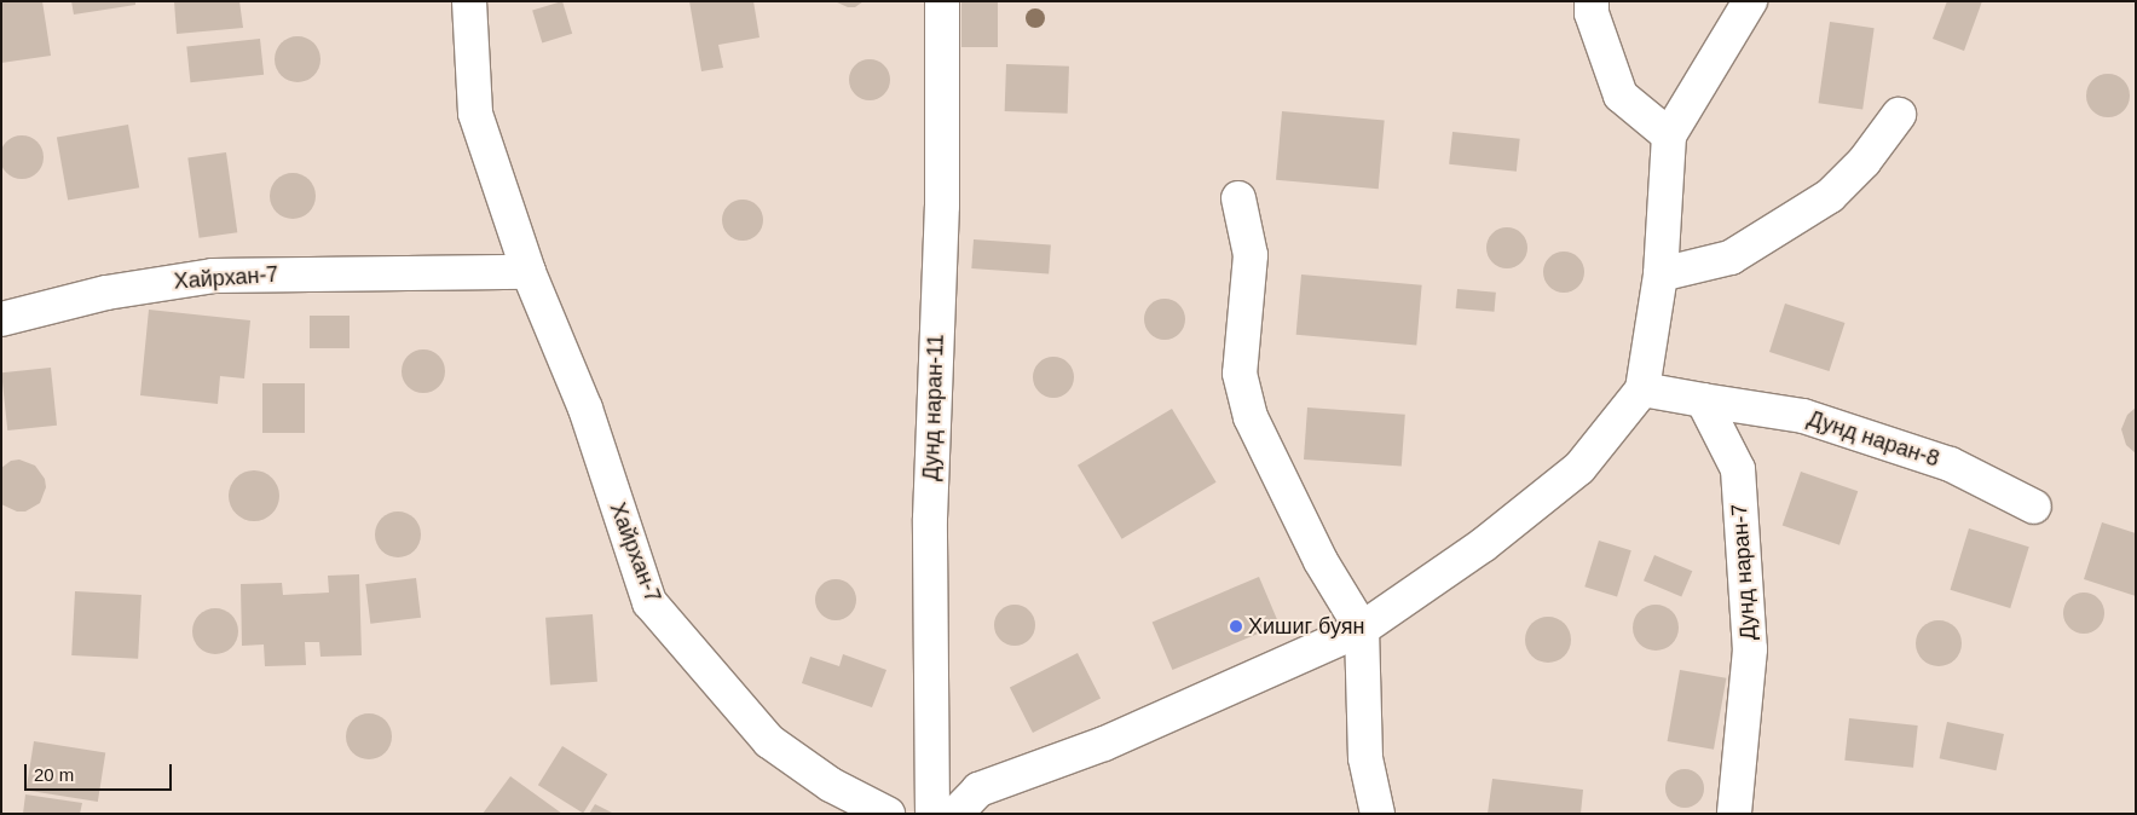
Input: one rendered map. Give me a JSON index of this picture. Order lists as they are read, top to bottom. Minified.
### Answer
{"streets":{"street":["Хайрхан-7","Дунд наран-11","Дунд наран-8","Дунд наран-7"]},"crossings":[["Дунд наран-8","Дунд наран-7"]],"places":["Хишиг буян"],"scale_bar":"20 m"}
